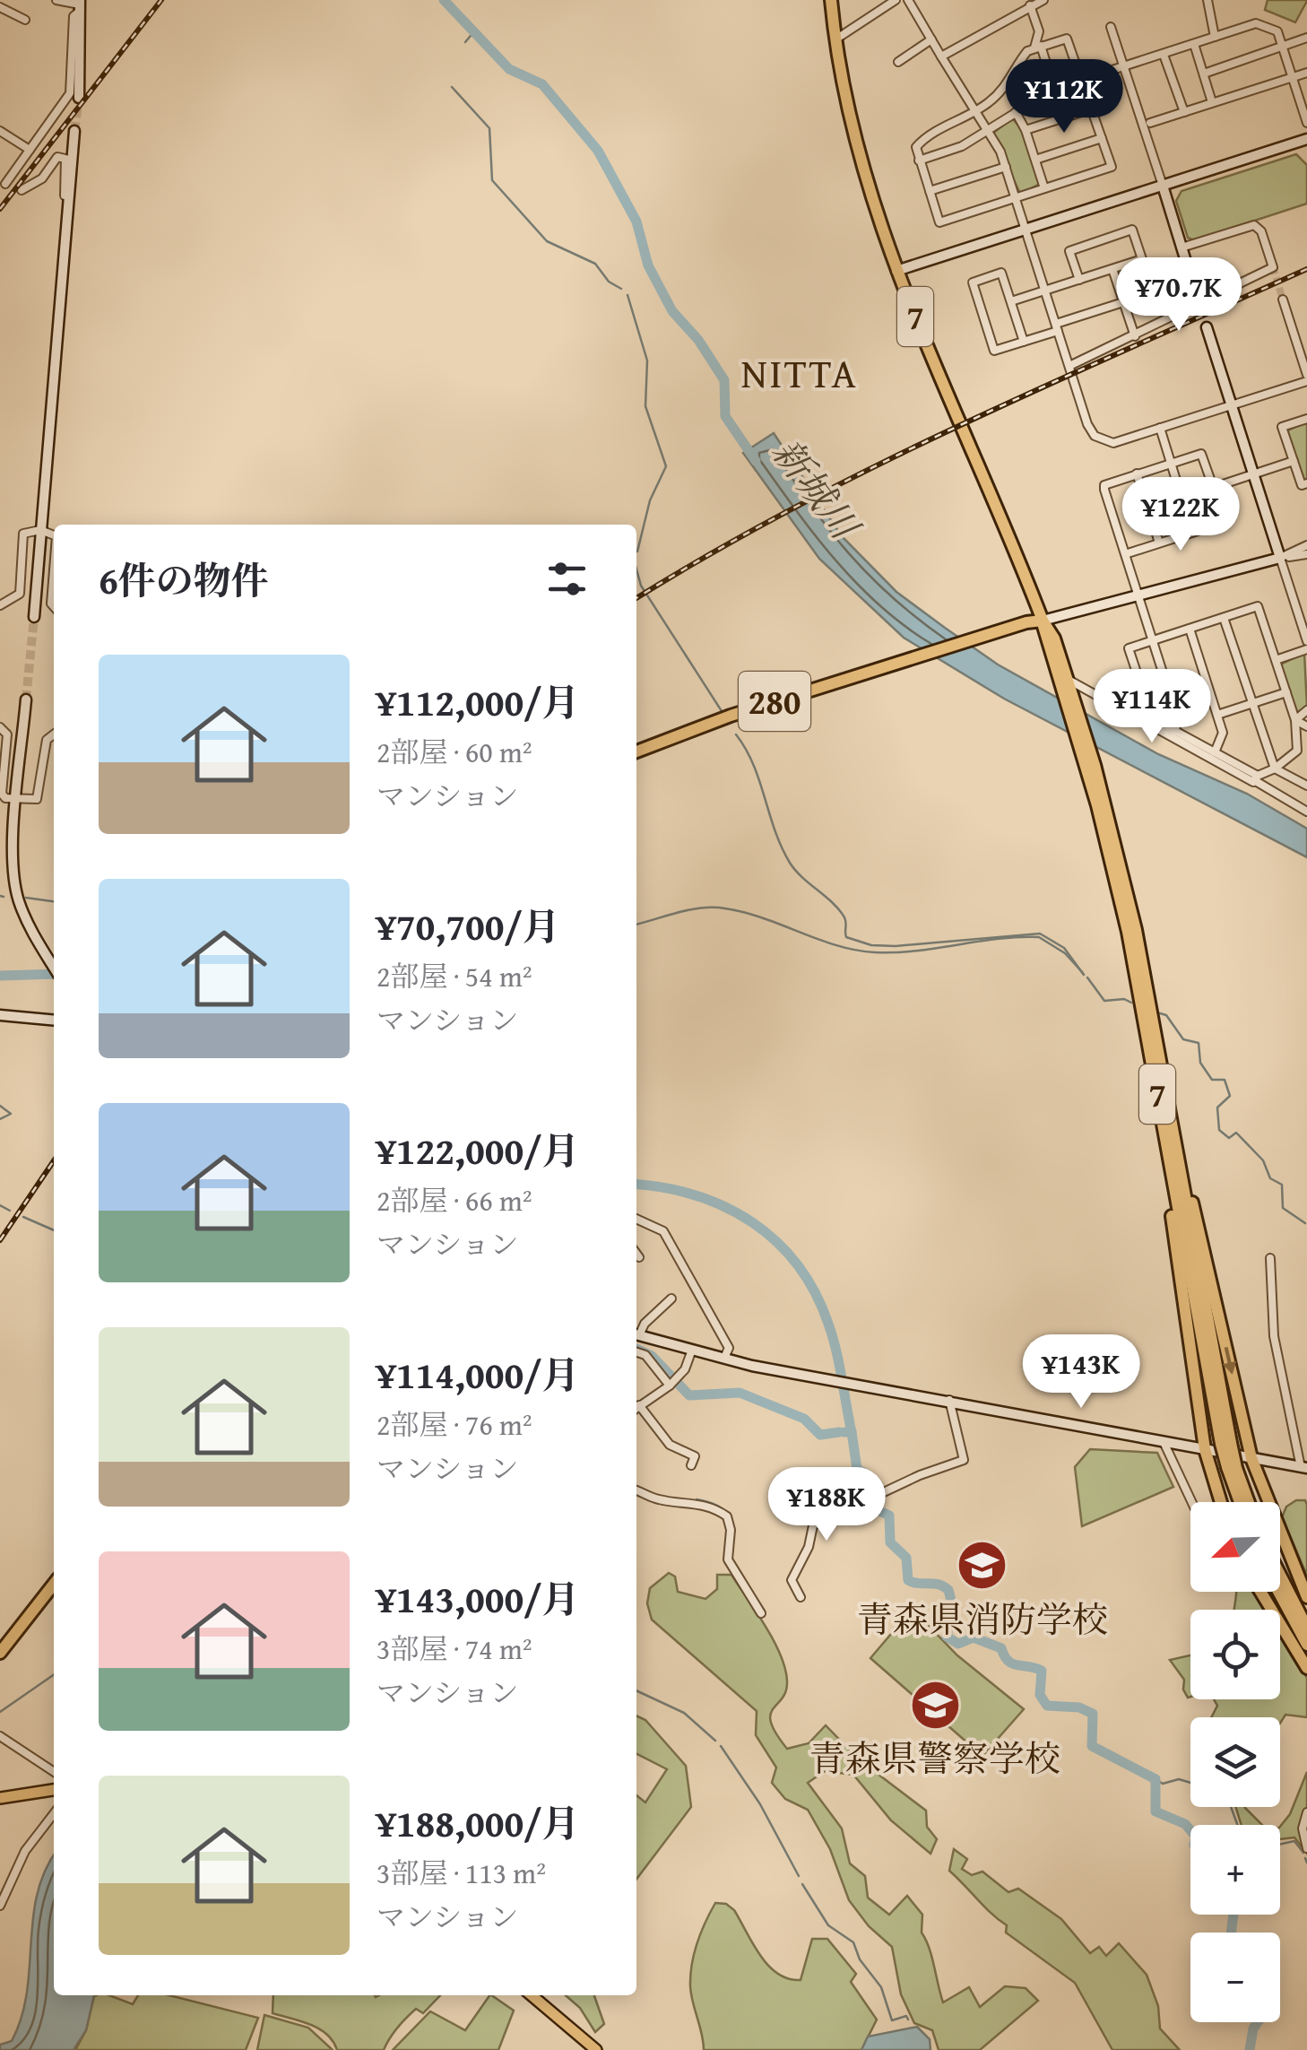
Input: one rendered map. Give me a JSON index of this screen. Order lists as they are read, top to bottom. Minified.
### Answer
{"streets":{"highway":["7","280"]},"crossings":[["7","280"]],"districts":["NITTA"],"water":["新城川"],"places":{"school or university":["青森県消防学校","青森県警察学校"]},"north":"bottom left","page":{"price":["¥112K","¥70.7K","¥122K","¥114K","¥143K","¥188K"],"heading":"6件の物件","list":[{"name":"¥112,000/月","note":"2部屋 · 60 m² · マンション"},{"name":"¥70,700/月","note":"2部屋 · 54 m² · マンション"},{"name":"¥122,000/月","note":"2部屋 · 66 m² · マンション"},{"name":"¥114,000/月","note":"2部屋 · 76 m² · マンション"},{"name":"¥143,000/月","note":"3部屋 · 74 m² · マンション"},{"name":"¥188,000/月","note":"3部屋 · 113 m² · マンション"}],"map_buttons":["+","−"]}}
